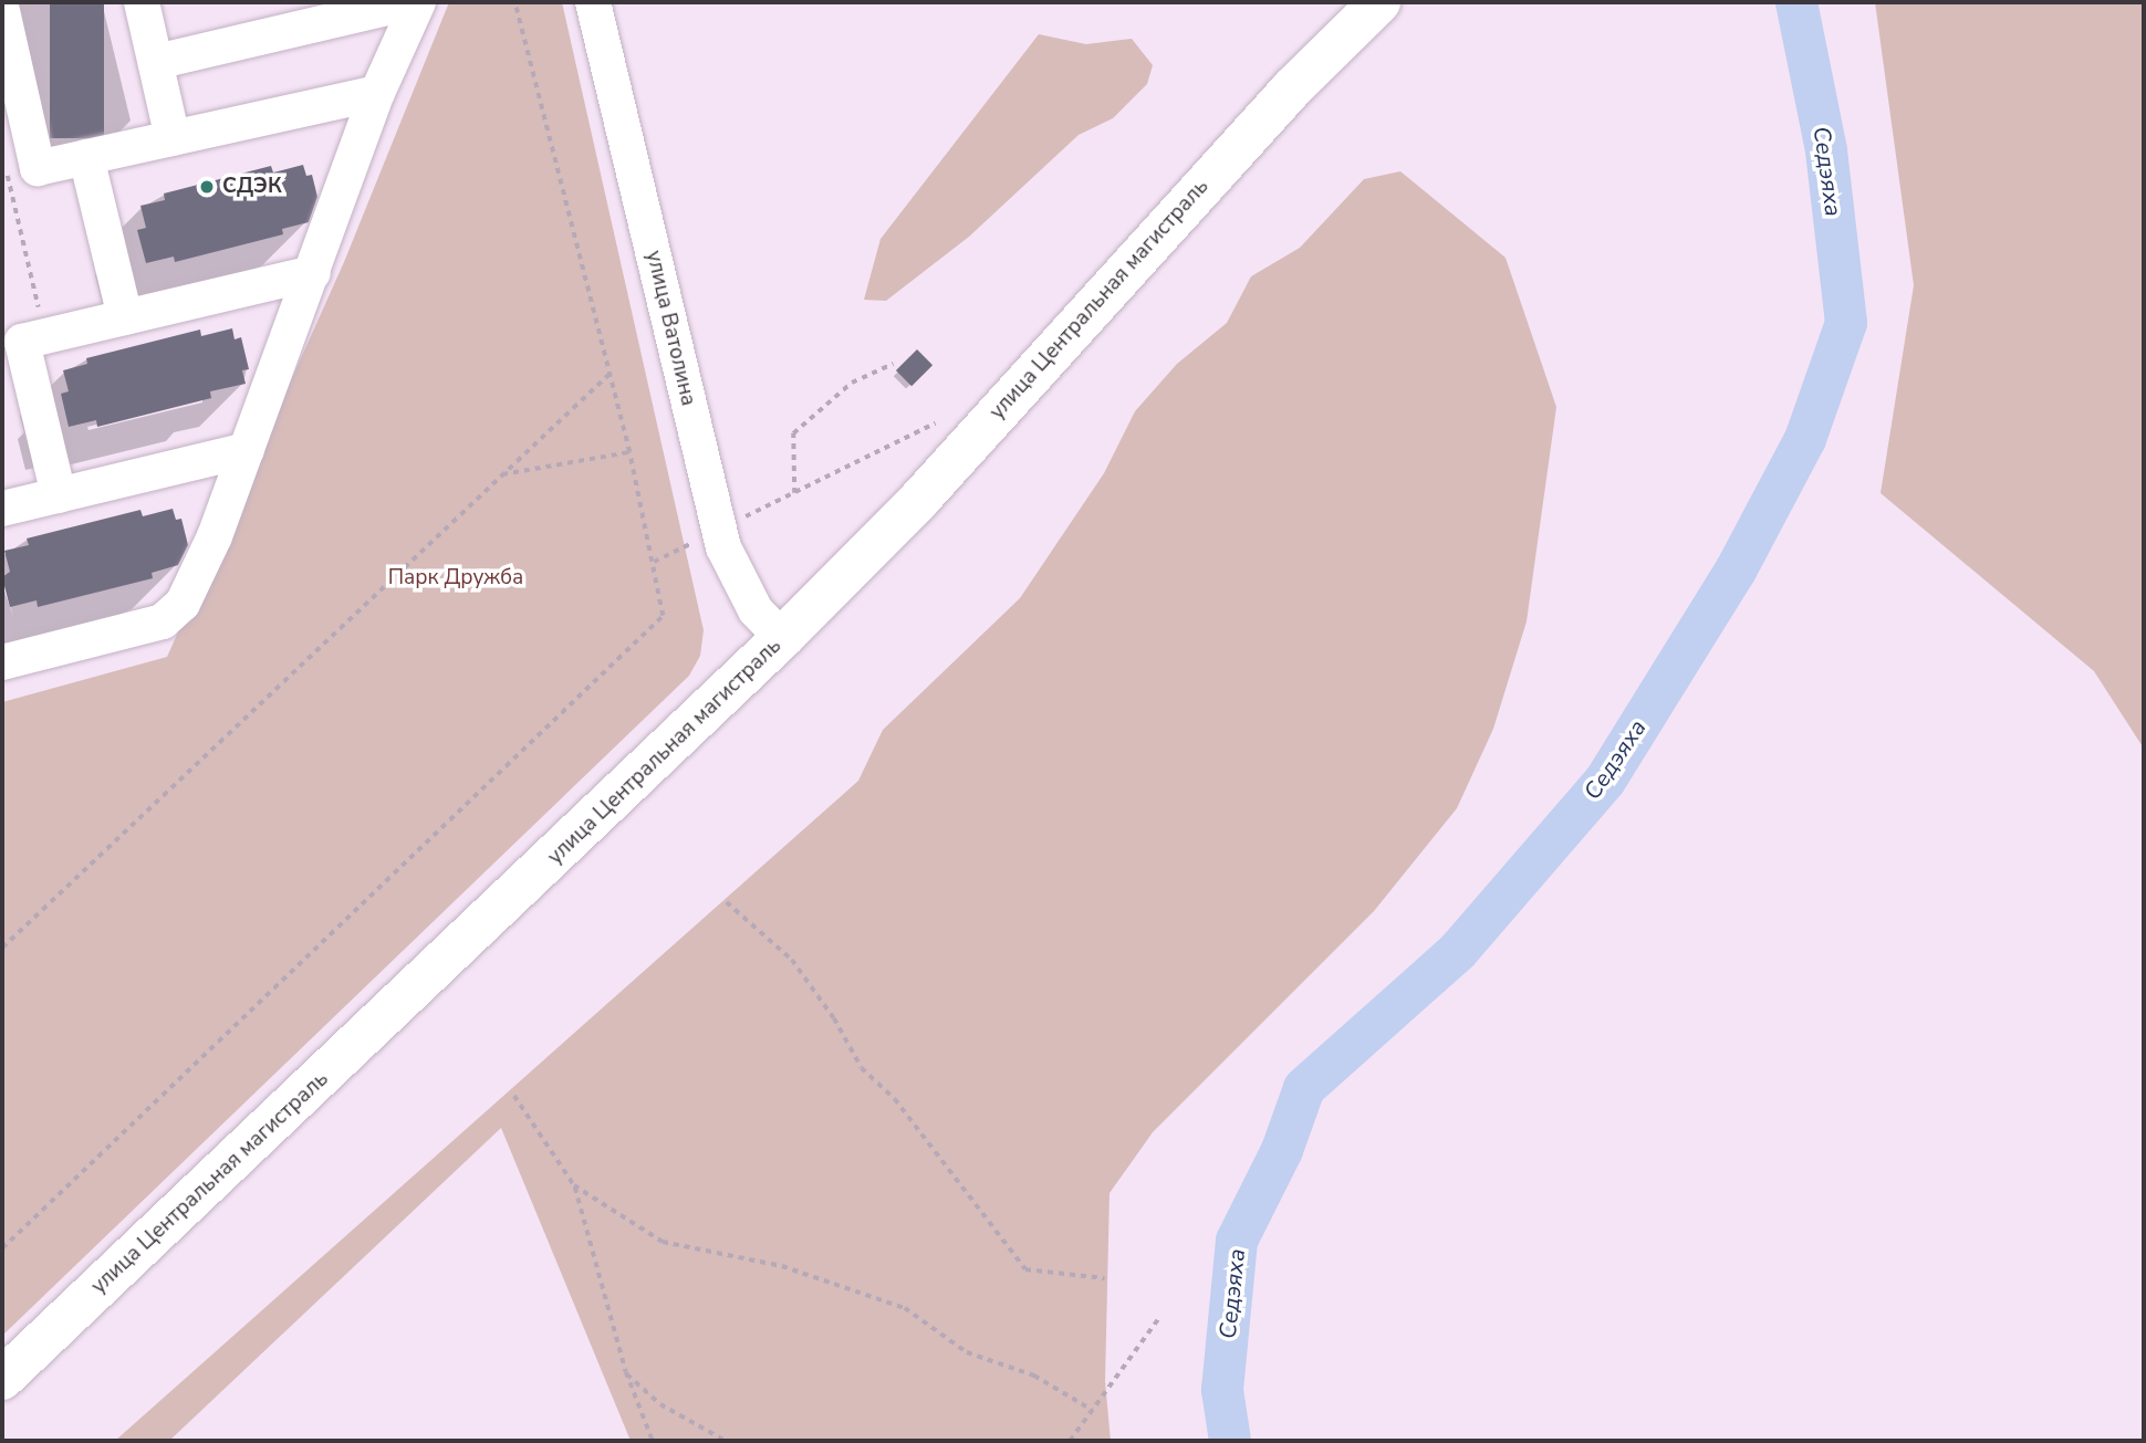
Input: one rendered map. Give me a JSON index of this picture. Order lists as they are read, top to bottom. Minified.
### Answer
{"streets":{"main road":["улица Центральная магистраль"],"street":["улица Ватолина"]},"crossings":[["улица Центральная магистраль","улица Ватолина"]],"water":["Седэяха"],"parks":["Парк Дружба"],"places":["СДЭК"]}
